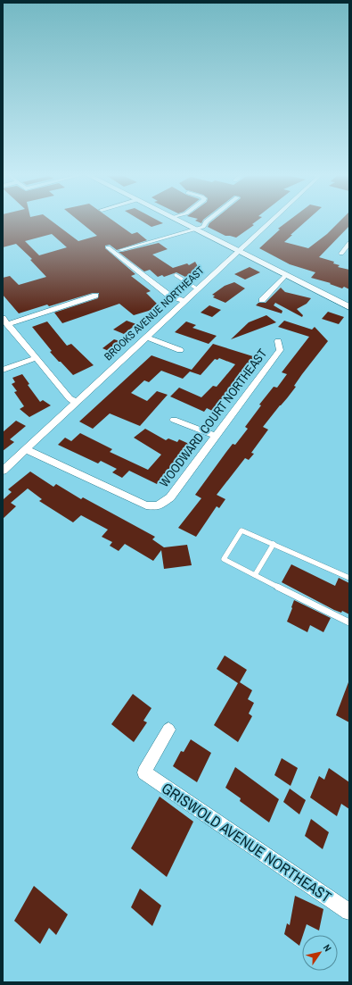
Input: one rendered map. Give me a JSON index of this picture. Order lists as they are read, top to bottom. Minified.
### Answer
{"streets":{"street":["BROOKS AVENUE NORTHEAST","WOODWARD COURT NORTHEAST","GRISWOLD AVENUE NORTHEAST"]},"crossings":[["BROOKS AVENUE NORTHEAST","WOODWARD COURT NORTHEAST"]],"north":"top right"}
